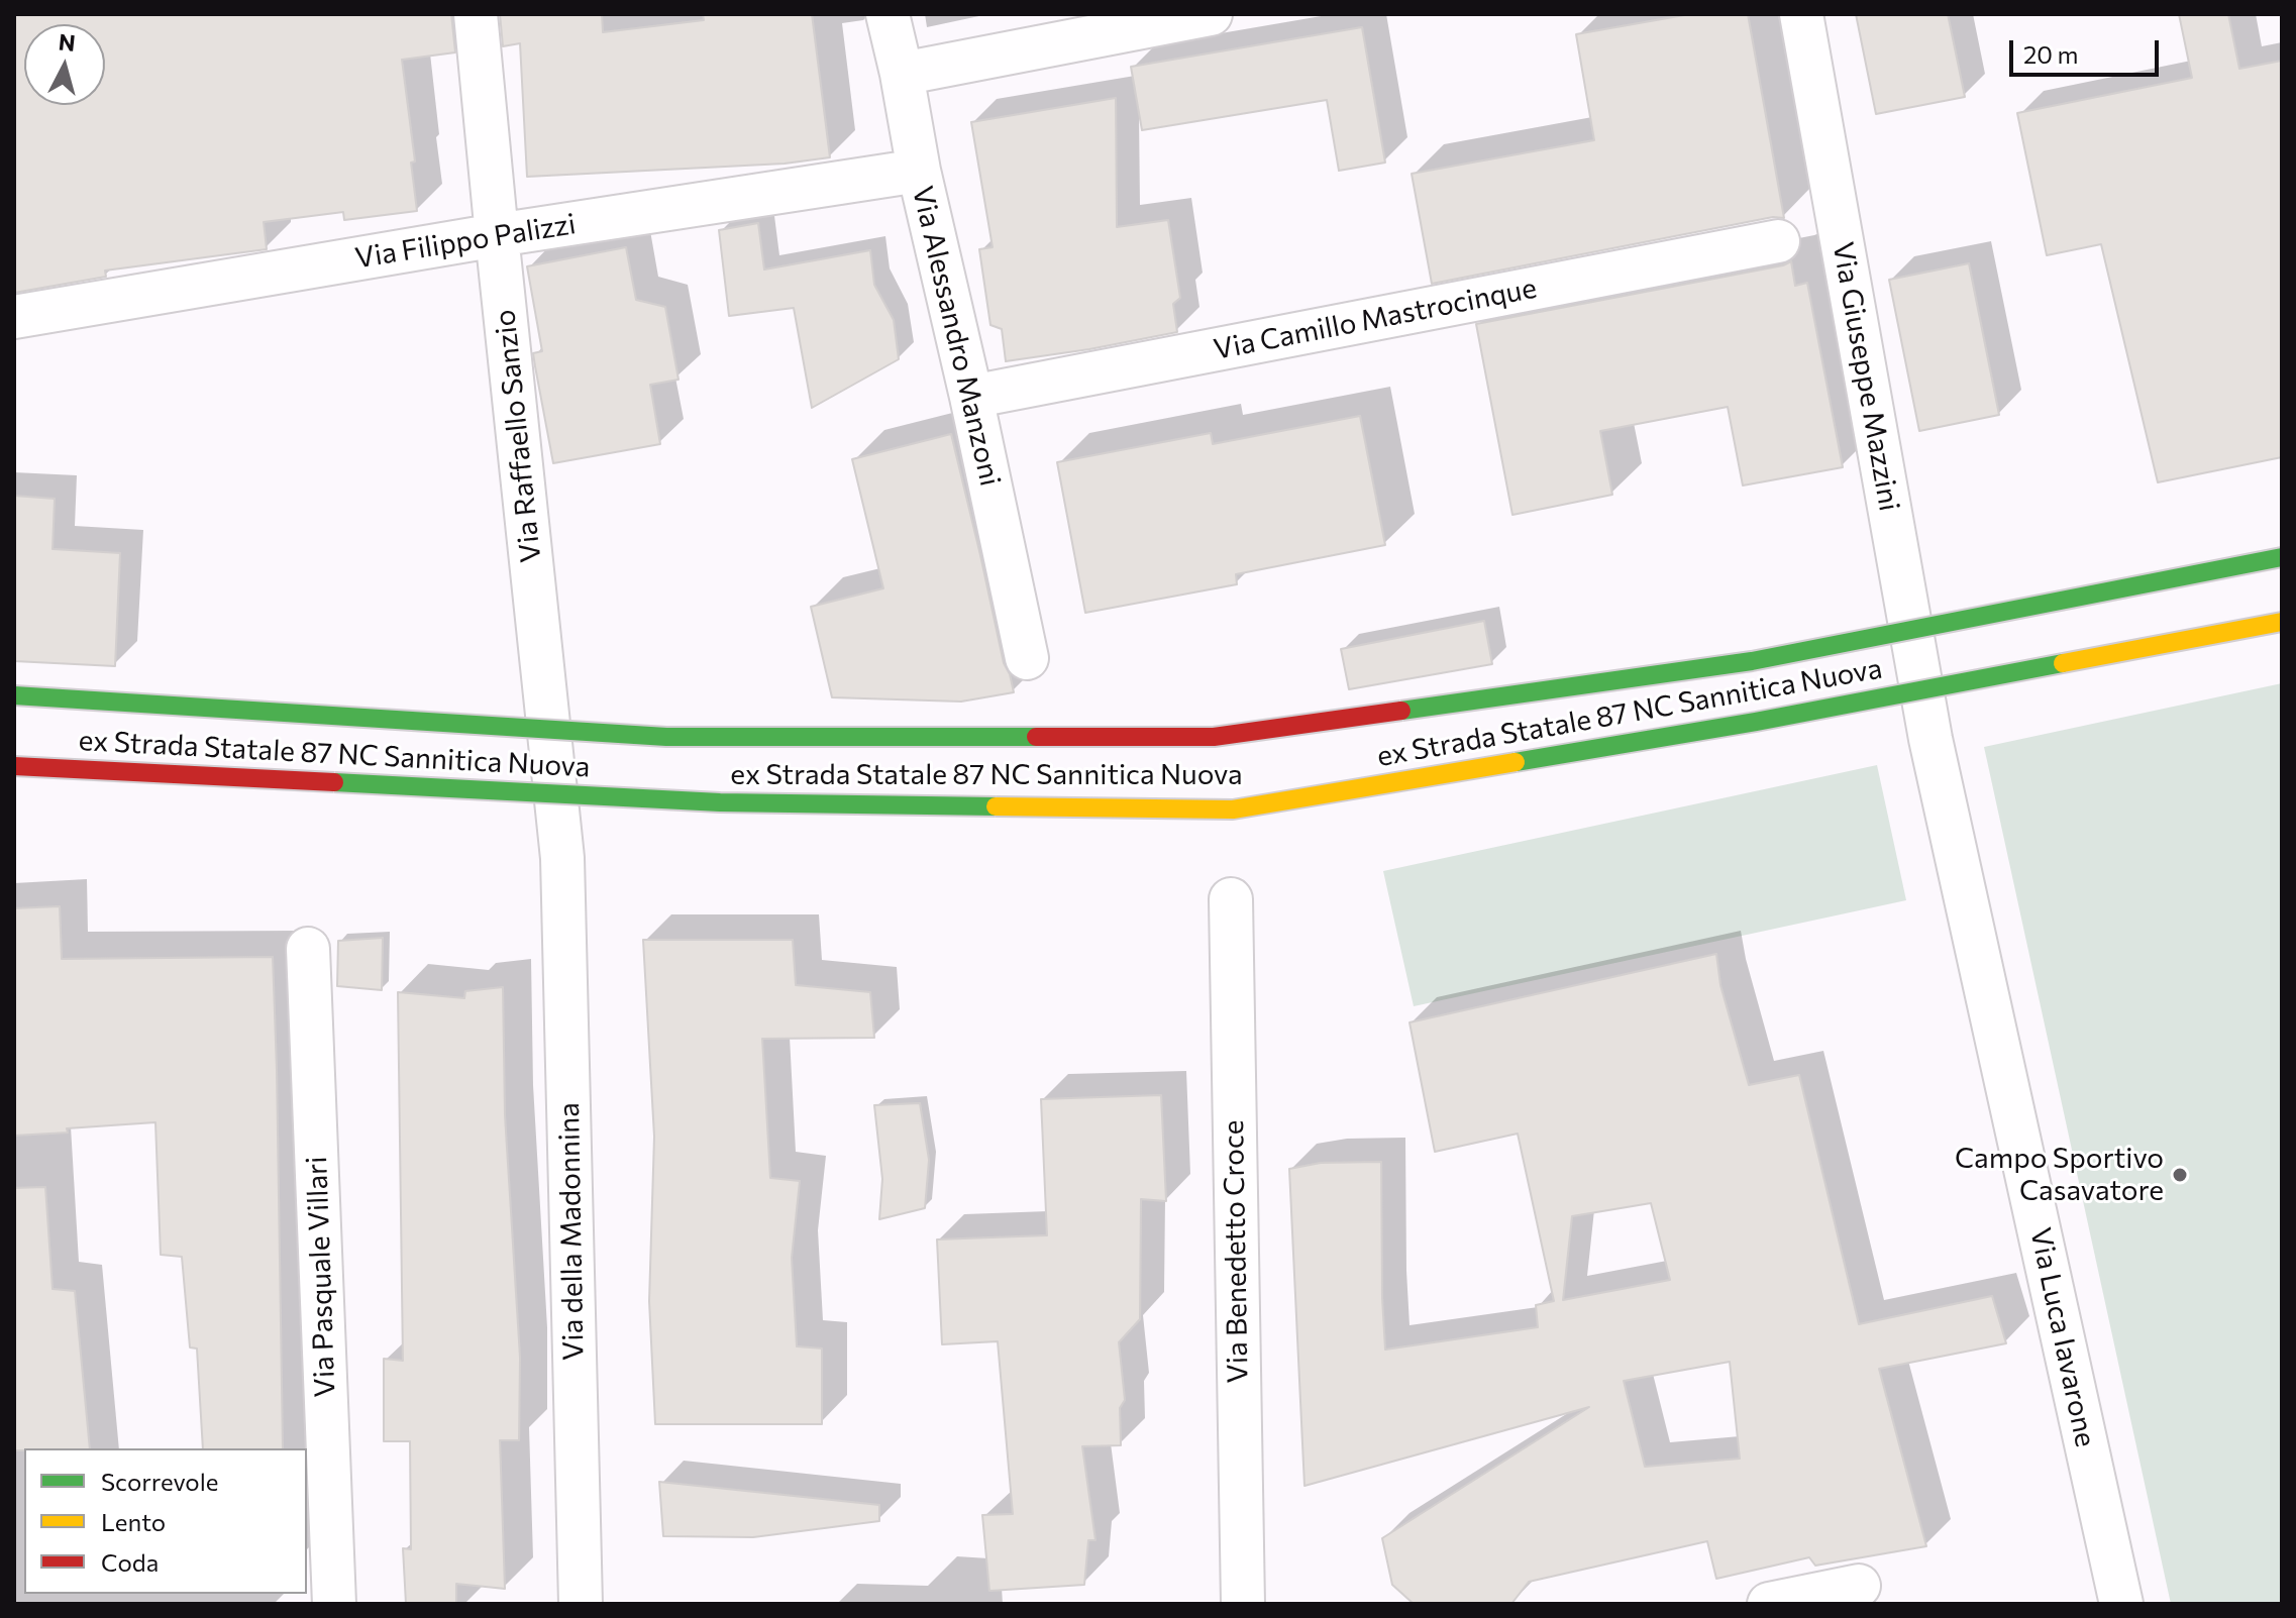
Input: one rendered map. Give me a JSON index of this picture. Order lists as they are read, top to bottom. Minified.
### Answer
{"streets":{"highway":["ex Strada Statale 87 NC Sannitica Nuova"],"street":["Via Filippo Palizzi","Via Camillo Mastrocinque","Via Alessandro Manzoni","Via Giuseppe Mazzini","Via Raffaello Sanzio","Via della Madonnina","Via Benedetto Croce","Via Pasquale Villari","Via Luca Iavarone"]},"crossings":[["Via Filippo Palizzi","Via Alessandro Manzoni"],["Via Filippo Palizzi","Via Raffaello Sanzio"],["Via Camillo Mastrocinque","Via Alessandro Manzoni"],["Via Giuseppe Mazzini","Via Luca Iavarone"],["Via Raffaello Sanzio","Via della Madonnina"]],"places":["Campo Sportivo Casavatore"],"legend":["Scorrevole","Lento","Coda"],"scale_bar":"20 m","north":"top"}
